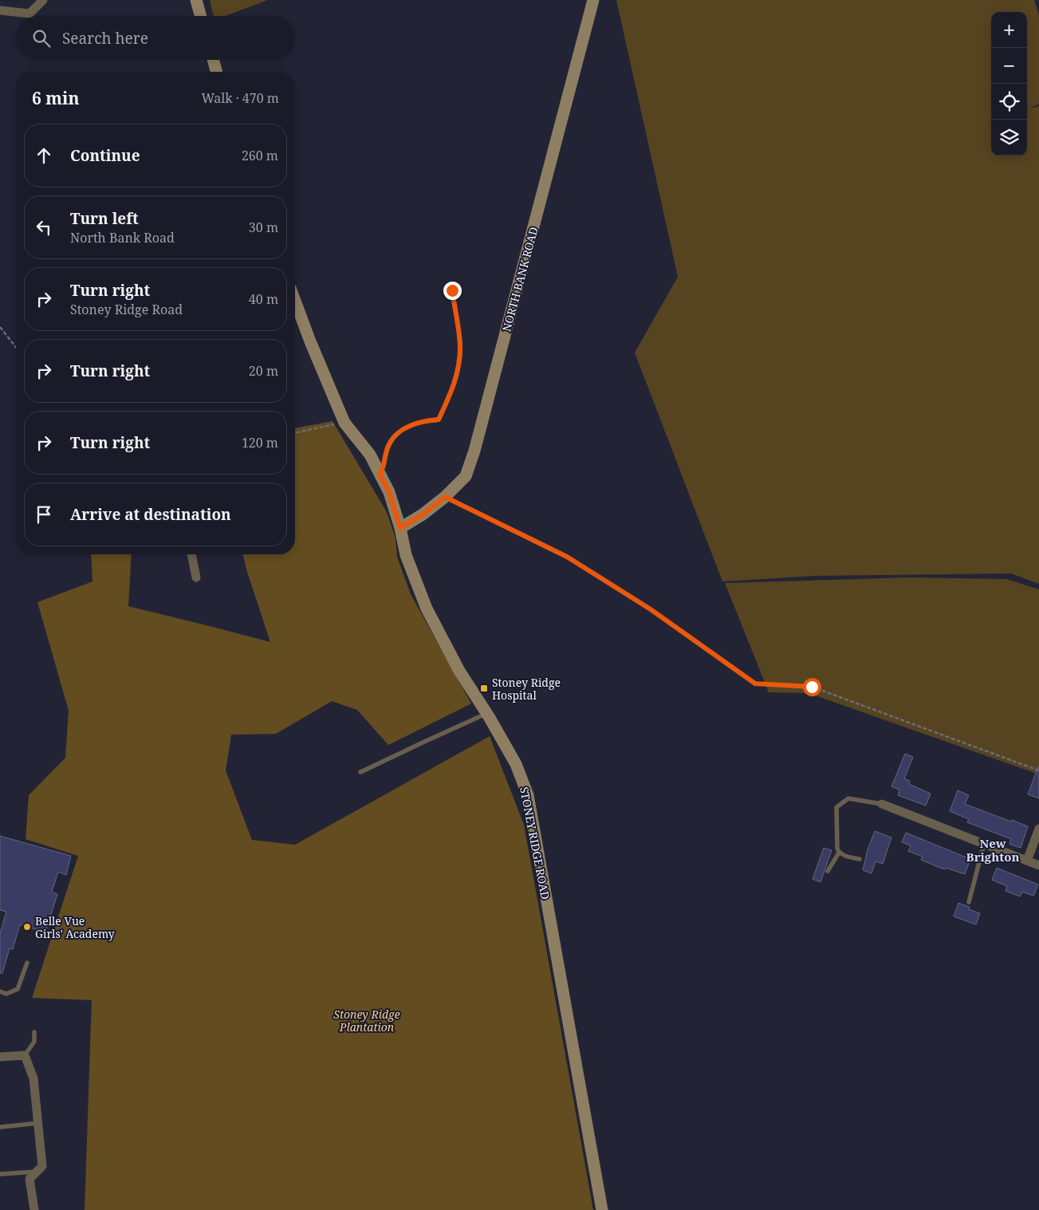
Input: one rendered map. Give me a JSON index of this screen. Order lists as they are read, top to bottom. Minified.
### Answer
{"streets":{"street":["NORTH BANK ROAD","STONEY RIDGE ROAD"]},"crossings":[["NORTH BANK ROAD","STONEY RIDGE ROAD"]],"districts":["New Brighton"],"parks":["Stoney Ridge Plantation"],"places":{"transit":["Stoney Ridge Hospital"],"other":["Belle Vue Girls' Academy"]},"page":{"map_buttons":["+","−"],"search":"Search here","heading":["6 min","Walk · 470 m"],"list":[["Continue","260 m"],["Turn left","North Bank Road","30 m"],["Turn right","Stoney Ridge Road","40 m"],["Turn right","20 m"],["Turn right","120 m"],"Arrive at destination"]}}
